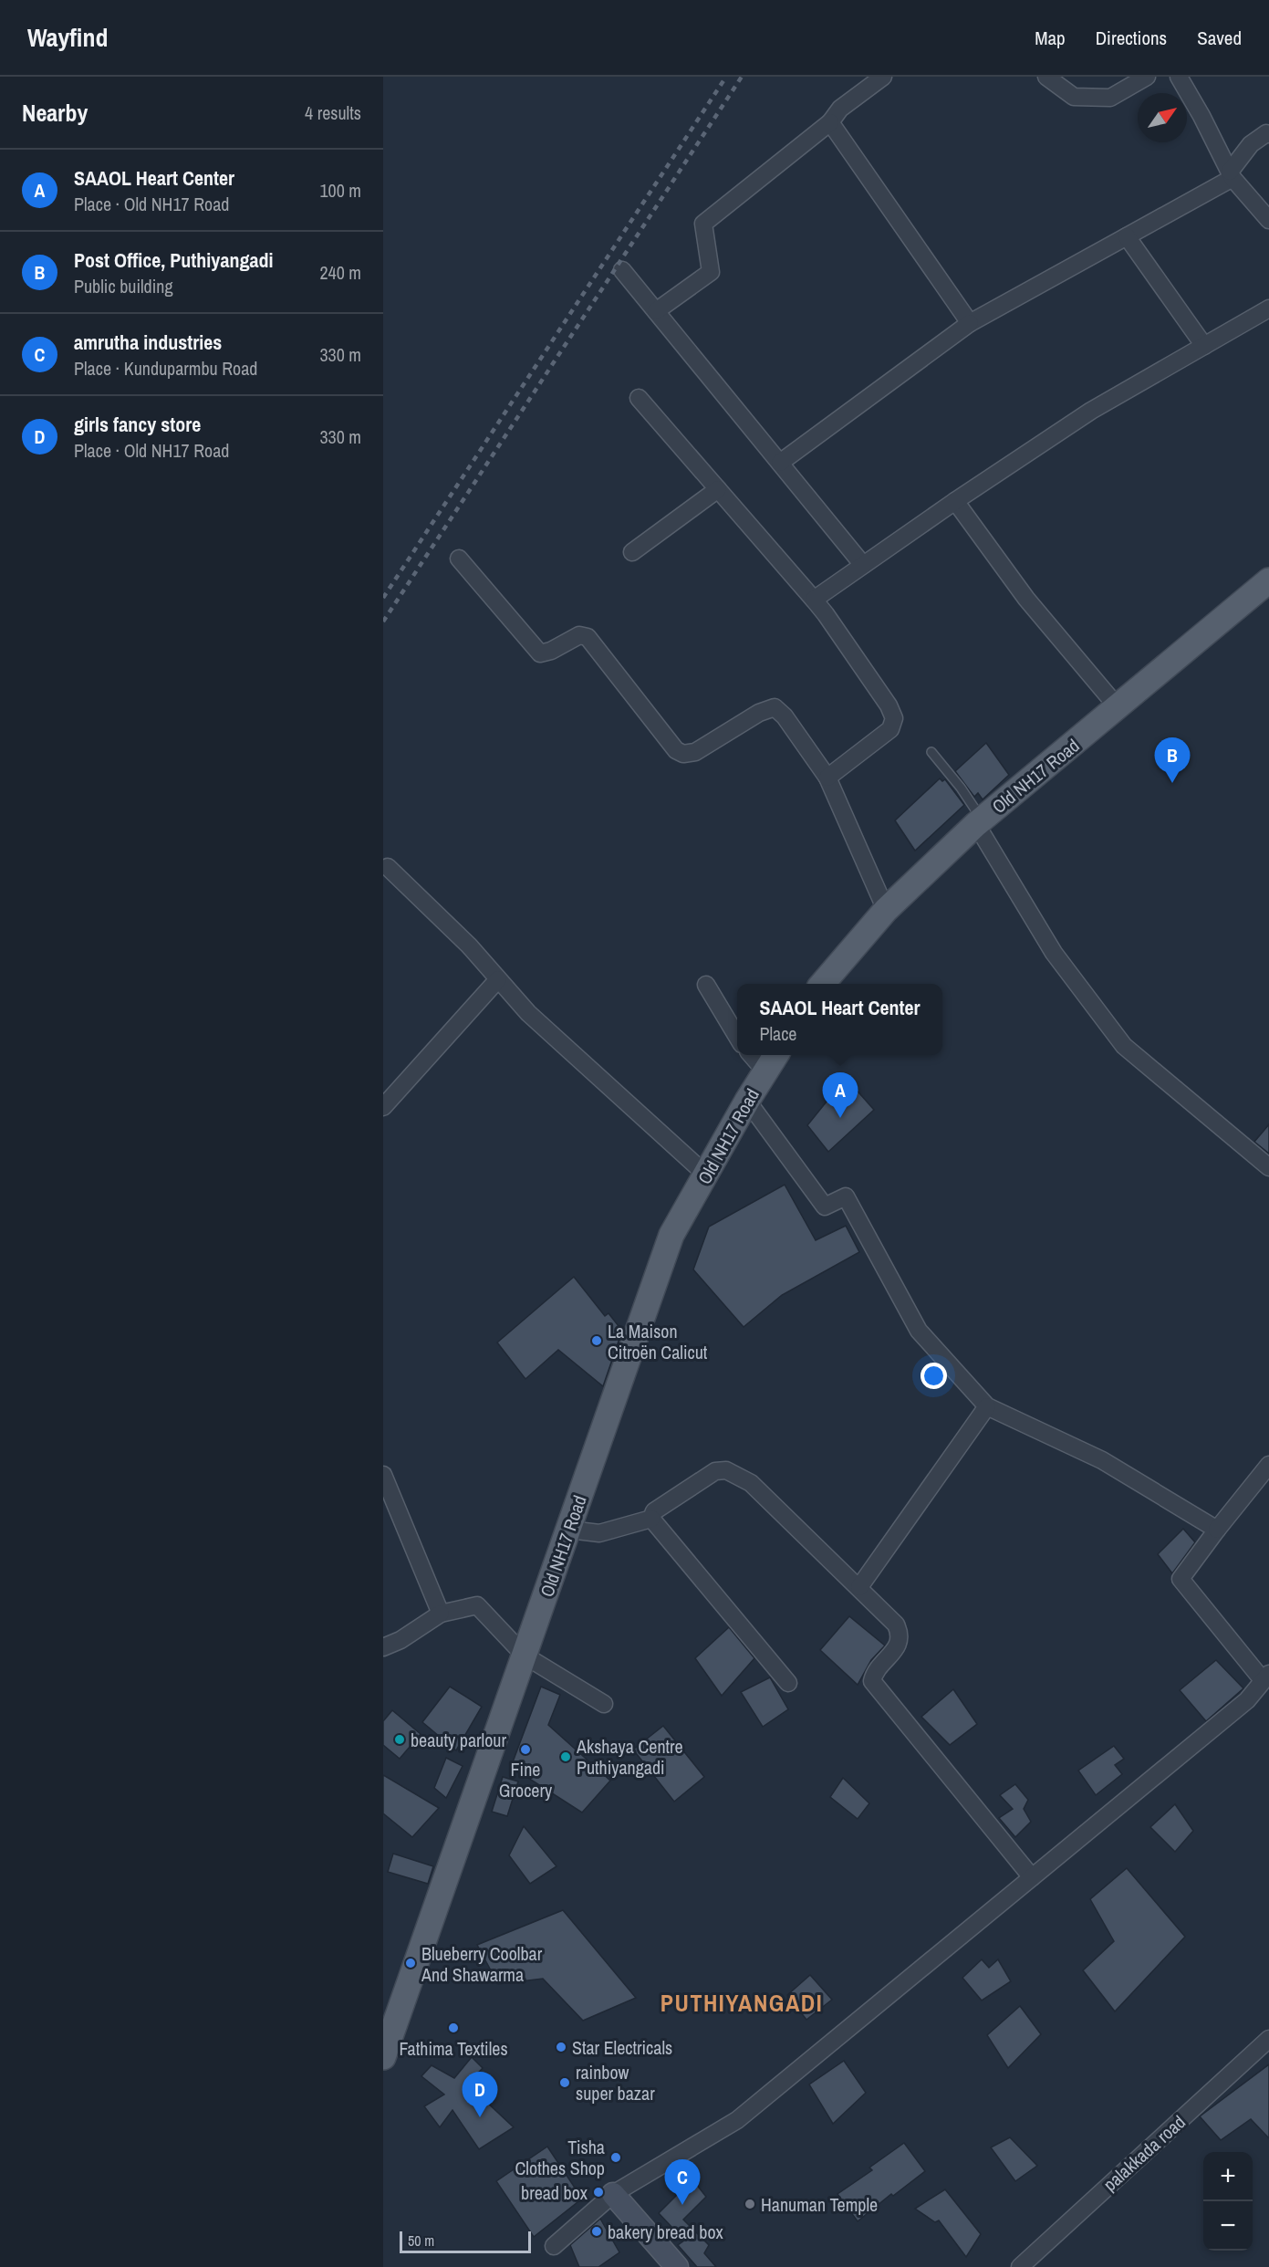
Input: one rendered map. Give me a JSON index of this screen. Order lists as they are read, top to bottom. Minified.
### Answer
{"streets":{"main road":["Old NH17 Road"],"street":["palakkada road"]},"districts":["PUTHIYANGADI"],"places":["La Maison Citroën Calicut","beauty parlour","Fine Grocery","Akshaya Centre Puthiyangadi","Blueberry Coolbar And Shawarma","Fathima Textiles","Star Electricals","rainbow super bazar","Tisha Clothes Shop","bread box","Hanuman Temple","bakery bread box"],"scale_bar":"50 m","north":"top right","page":{"header":"Wayfind","nav":["Map","Directions","Saved"],"heading":["Nearby","4 results"],"list":[{"mark":"A","name":"SAAOL Heart Center","note":"Place · Old NH17 Road","value":"100 m"},{"mark":"B","name":"Post Office, Puthiyangadi","note":"Public building","value":"240 m"},{"mark":"C","name":"amrutha industries","note":"Place · Kunduparmbu Road","value":"330 m"},{"mark":"D","name":"girls fancy store","note":"Place · Old NH17 Road","value":"330 m"}],"pins":["B","A","D","C"],"popup":["SAAOL Heart Center","Place"],"map_buttons":["+","−"],"scale":"50 m"}}
